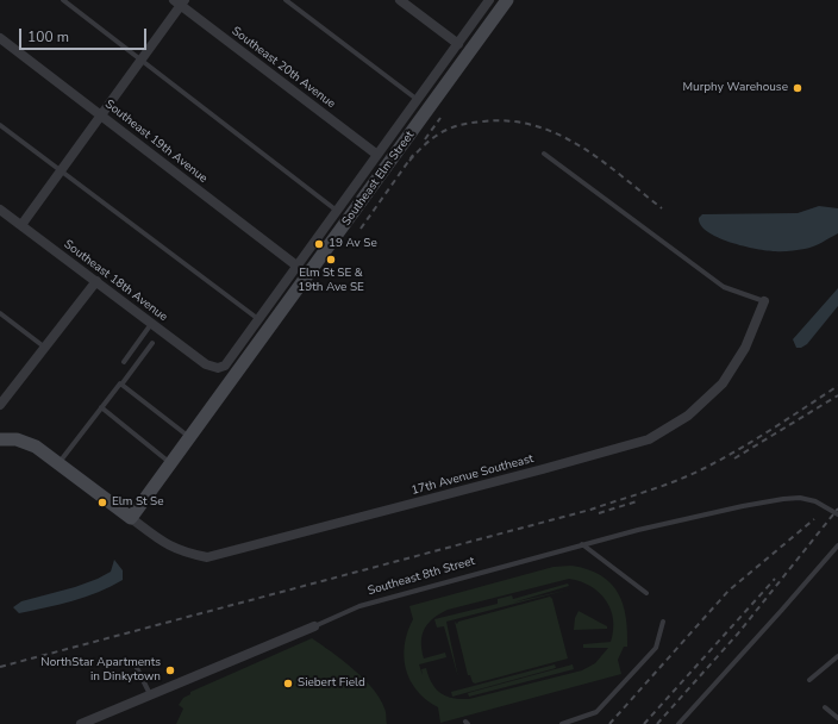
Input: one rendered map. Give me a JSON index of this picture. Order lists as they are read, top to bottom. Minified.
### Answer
{"streets":{"street":["Southeast 20th Avenue","Southeast 19th Avenue","Southeast Elm Street","Southeast 18th Avenue","17th Avenue Southeast","Southeast 8th Street"]},"crossings":[["Southeast 20th Avenue","Southeast Elm Street"],["Southeast 19th Avenue","Southeast Elm Street"],["Southeast Elm Street","Southeast 18th Avenue"],["Southeast Elm Street","17th Avenue Southeast"]],"places":["Murphy Warehouse","19 Av Se","Elm St SE & 19th Ave SE","Elm St Se","NorthStar Apartments in Dinkytown","Siebert Field"],"scale_bar":"100 m"}
